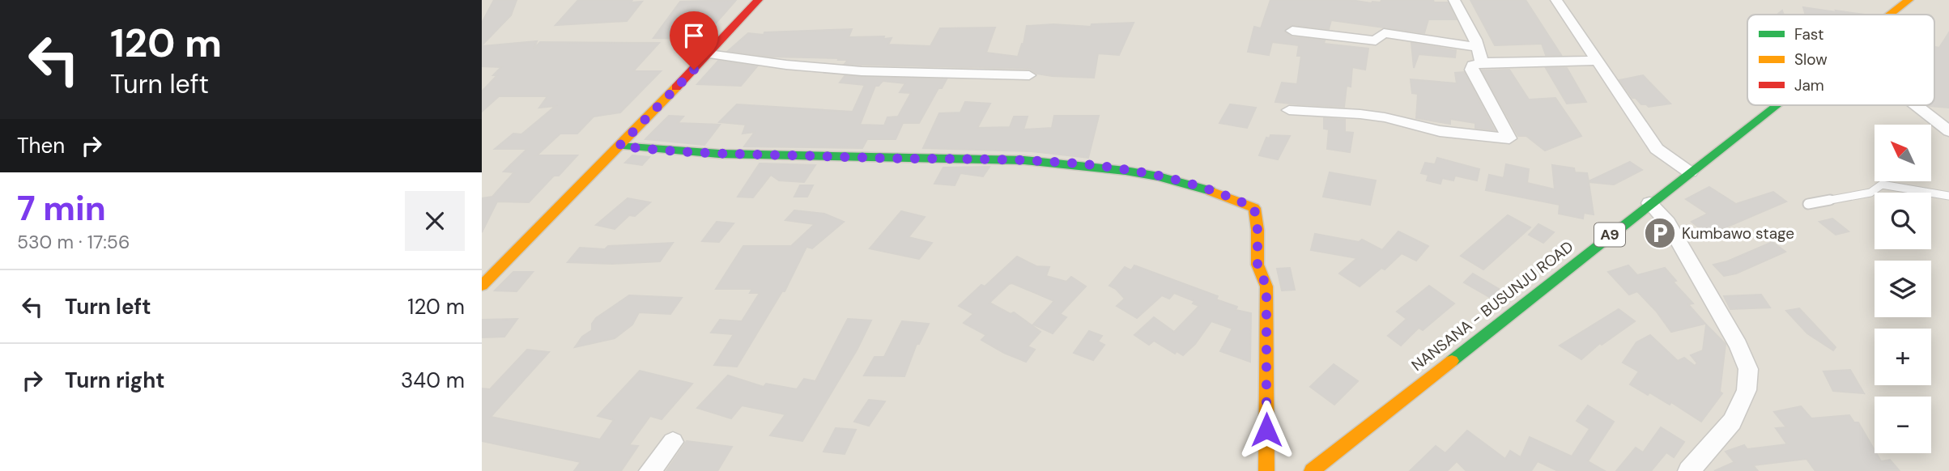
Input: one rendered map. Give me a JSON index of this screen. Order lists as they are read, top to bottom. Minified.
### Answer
{"streets":{"street":["A9","NANSANA - BUSUNJU ROAD"]},"places":{"parking":["Kumbawo stage"]},"legend":["Fast","Slow","Jam"],"north":"top left","page":{"turn":["120 m","Turn left"],"then":"Then","map_buttons":["+","−"],"heading":["7 min","530 m · 17:56"],"list":[{"name":"Turn left","value":"120 m"},{"name":"Turn right","value":"340 m"}]}}
